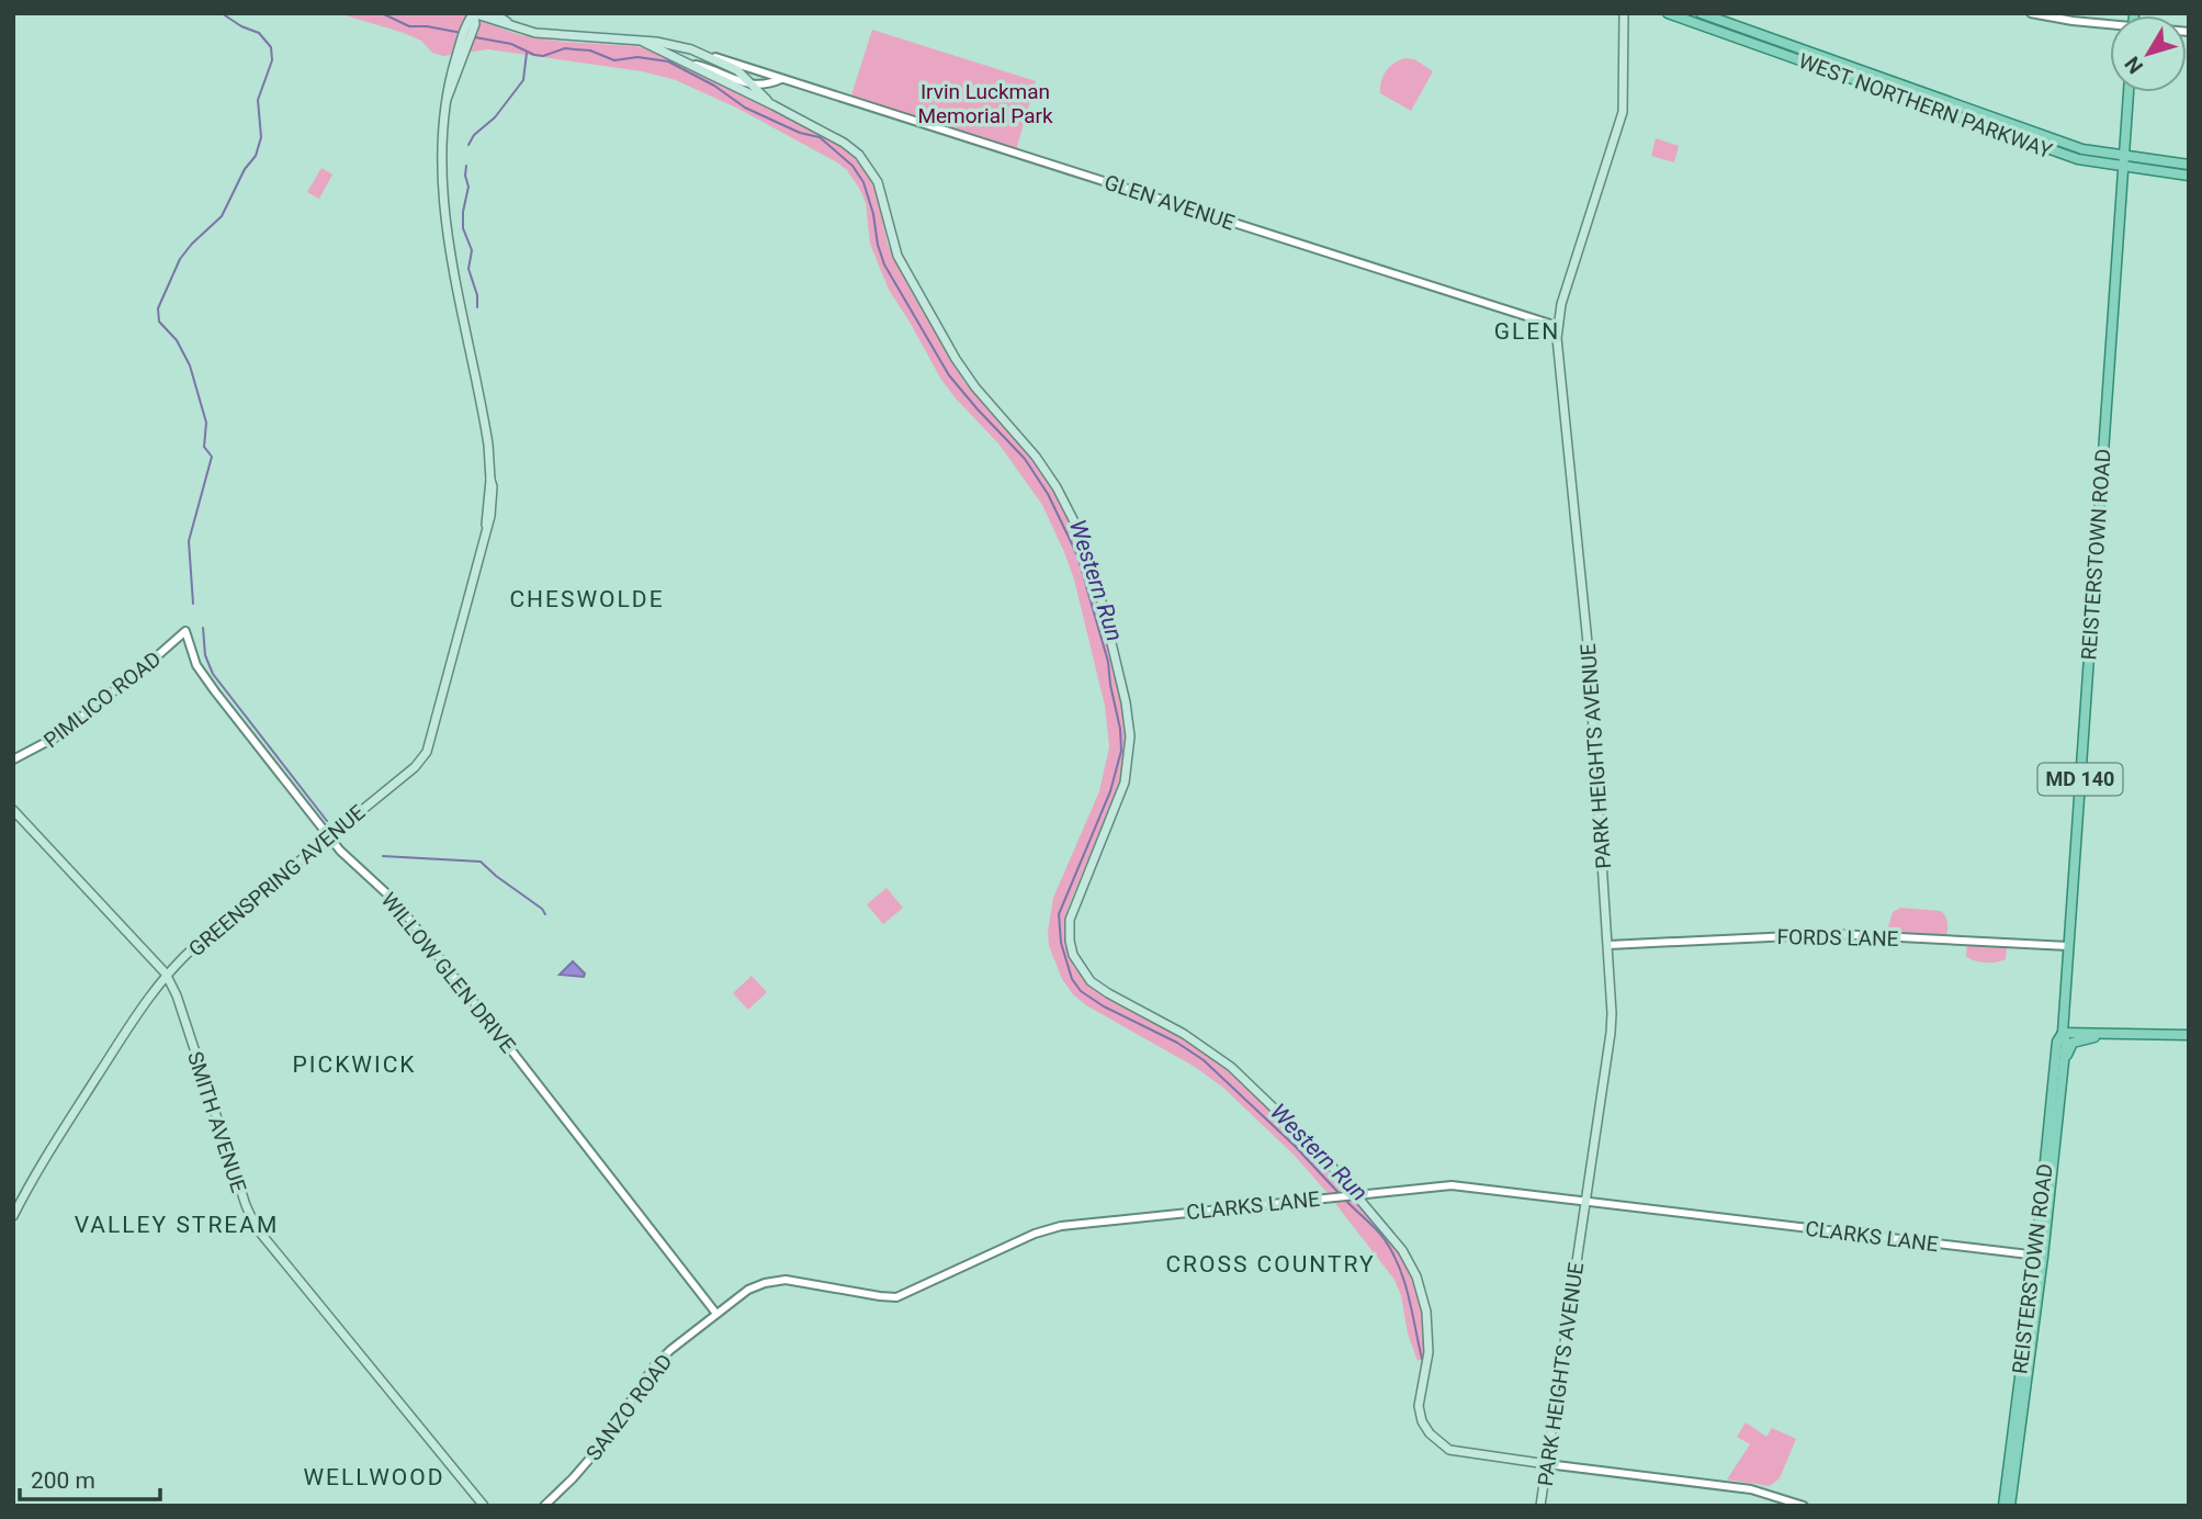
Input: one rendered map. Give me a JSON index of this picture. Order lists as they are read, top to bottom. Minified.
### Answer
{"streets":{"main road":["WEST NORTHERN PARKWAY","REISTERSTOWN ROAD","PARK HEIGHTS AVENUE","MD 140","GREENSPRING AVENUE","SMITH AVENUE"],"street":["GLEN AVENUE","PIMLICO ROAD","FORDS LANE","WILLOW GLEN DRIVE","CLARKS LANE","SANZO ROAD"]},"crossings":[["WEST NORTHERN PARKWAY","REISTERSTOWN ROAD"],["GLEN AVENUE","PARK HEIGHTS AVENUE"],["REISTERSTOWN ROAD","FORDS LANE"],["REISTERSTOWN ROAD","CLARKS LANE"],["PIMLICO ROAD","WILLOW GLEN DRIVE"],["PARK HEIGHTS AVENUE","FORDS LANE"],["PARK HEIGHTS AVENUE","CLARKS LANE"],["GREENSPRING AVENUE","WILLOW GLEN DRIVE"],["GREENSPRING AVENUE","SMITH AVENUE"],["WILLOW GLEN DRIVE","CLARKS LANE"],["WILLOW GLEN DRIVE","SANZO ROAD"],["CLARKS LANE","SANZO ROAD"]],"districts":["GLEN","CHESWOLDE","PICKWICK","VALLEY STREAM","CROSS COUNTRY","WELLWOOD"],"water":["Western Run"],"parks":["Irvin Luckman Memorial Park"],"scale_bar":"200 m","north":"bottom left"}
